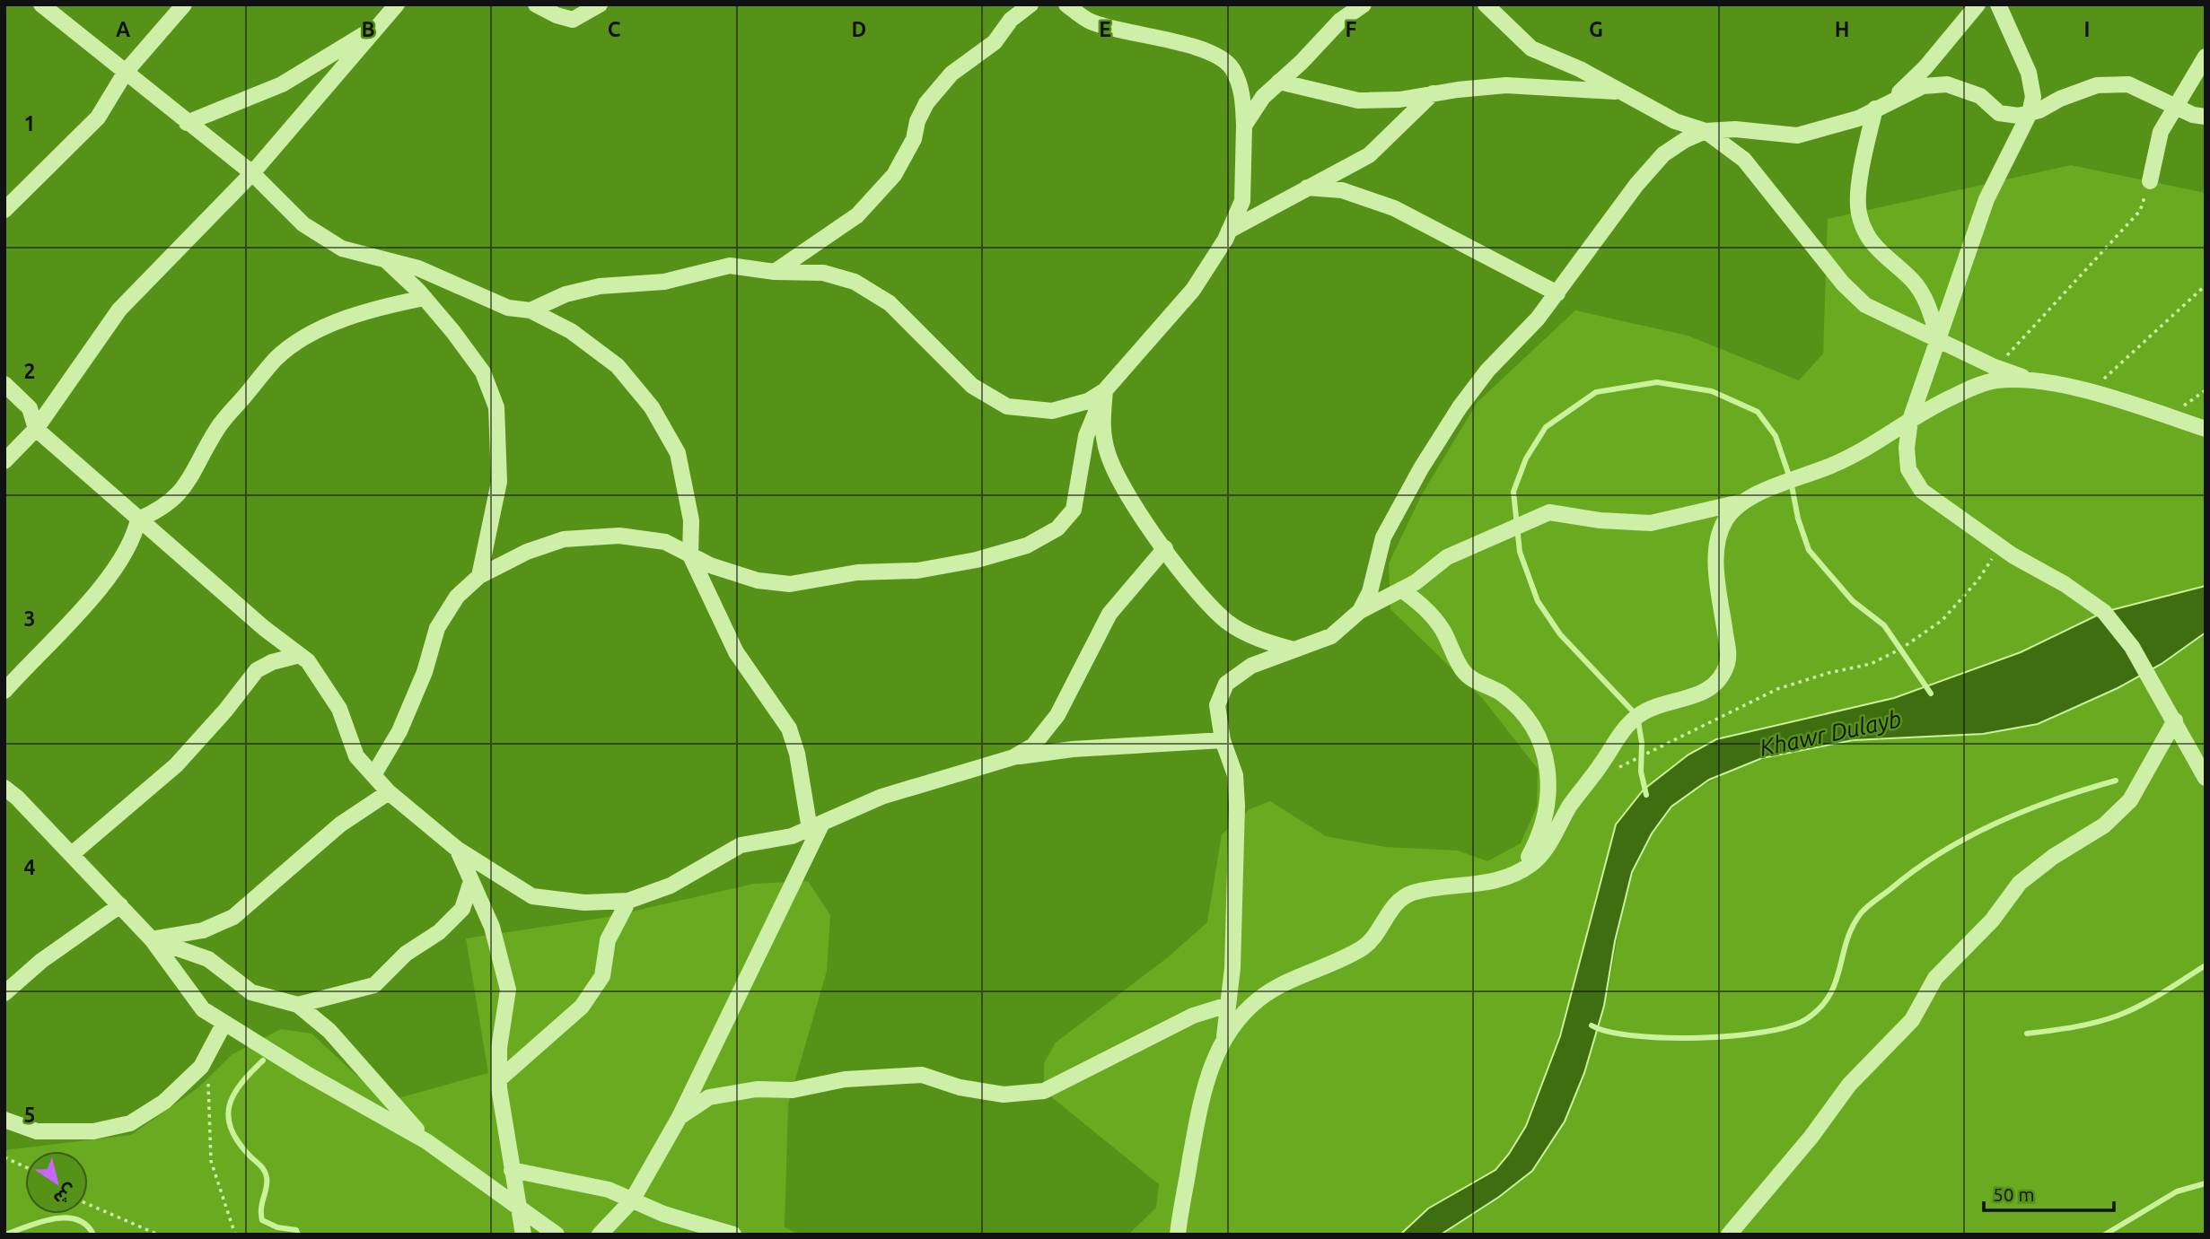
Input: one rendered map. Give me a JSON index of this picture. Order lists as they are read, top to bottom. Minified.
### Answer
{"water":["Khawr Dulayb"],"scale_bar":"50 m","north":"bottom right","grid":{"columns":["A","B","C","D","E","F","G","H","I"],"rows":["1","2","3","4","5"]}}
